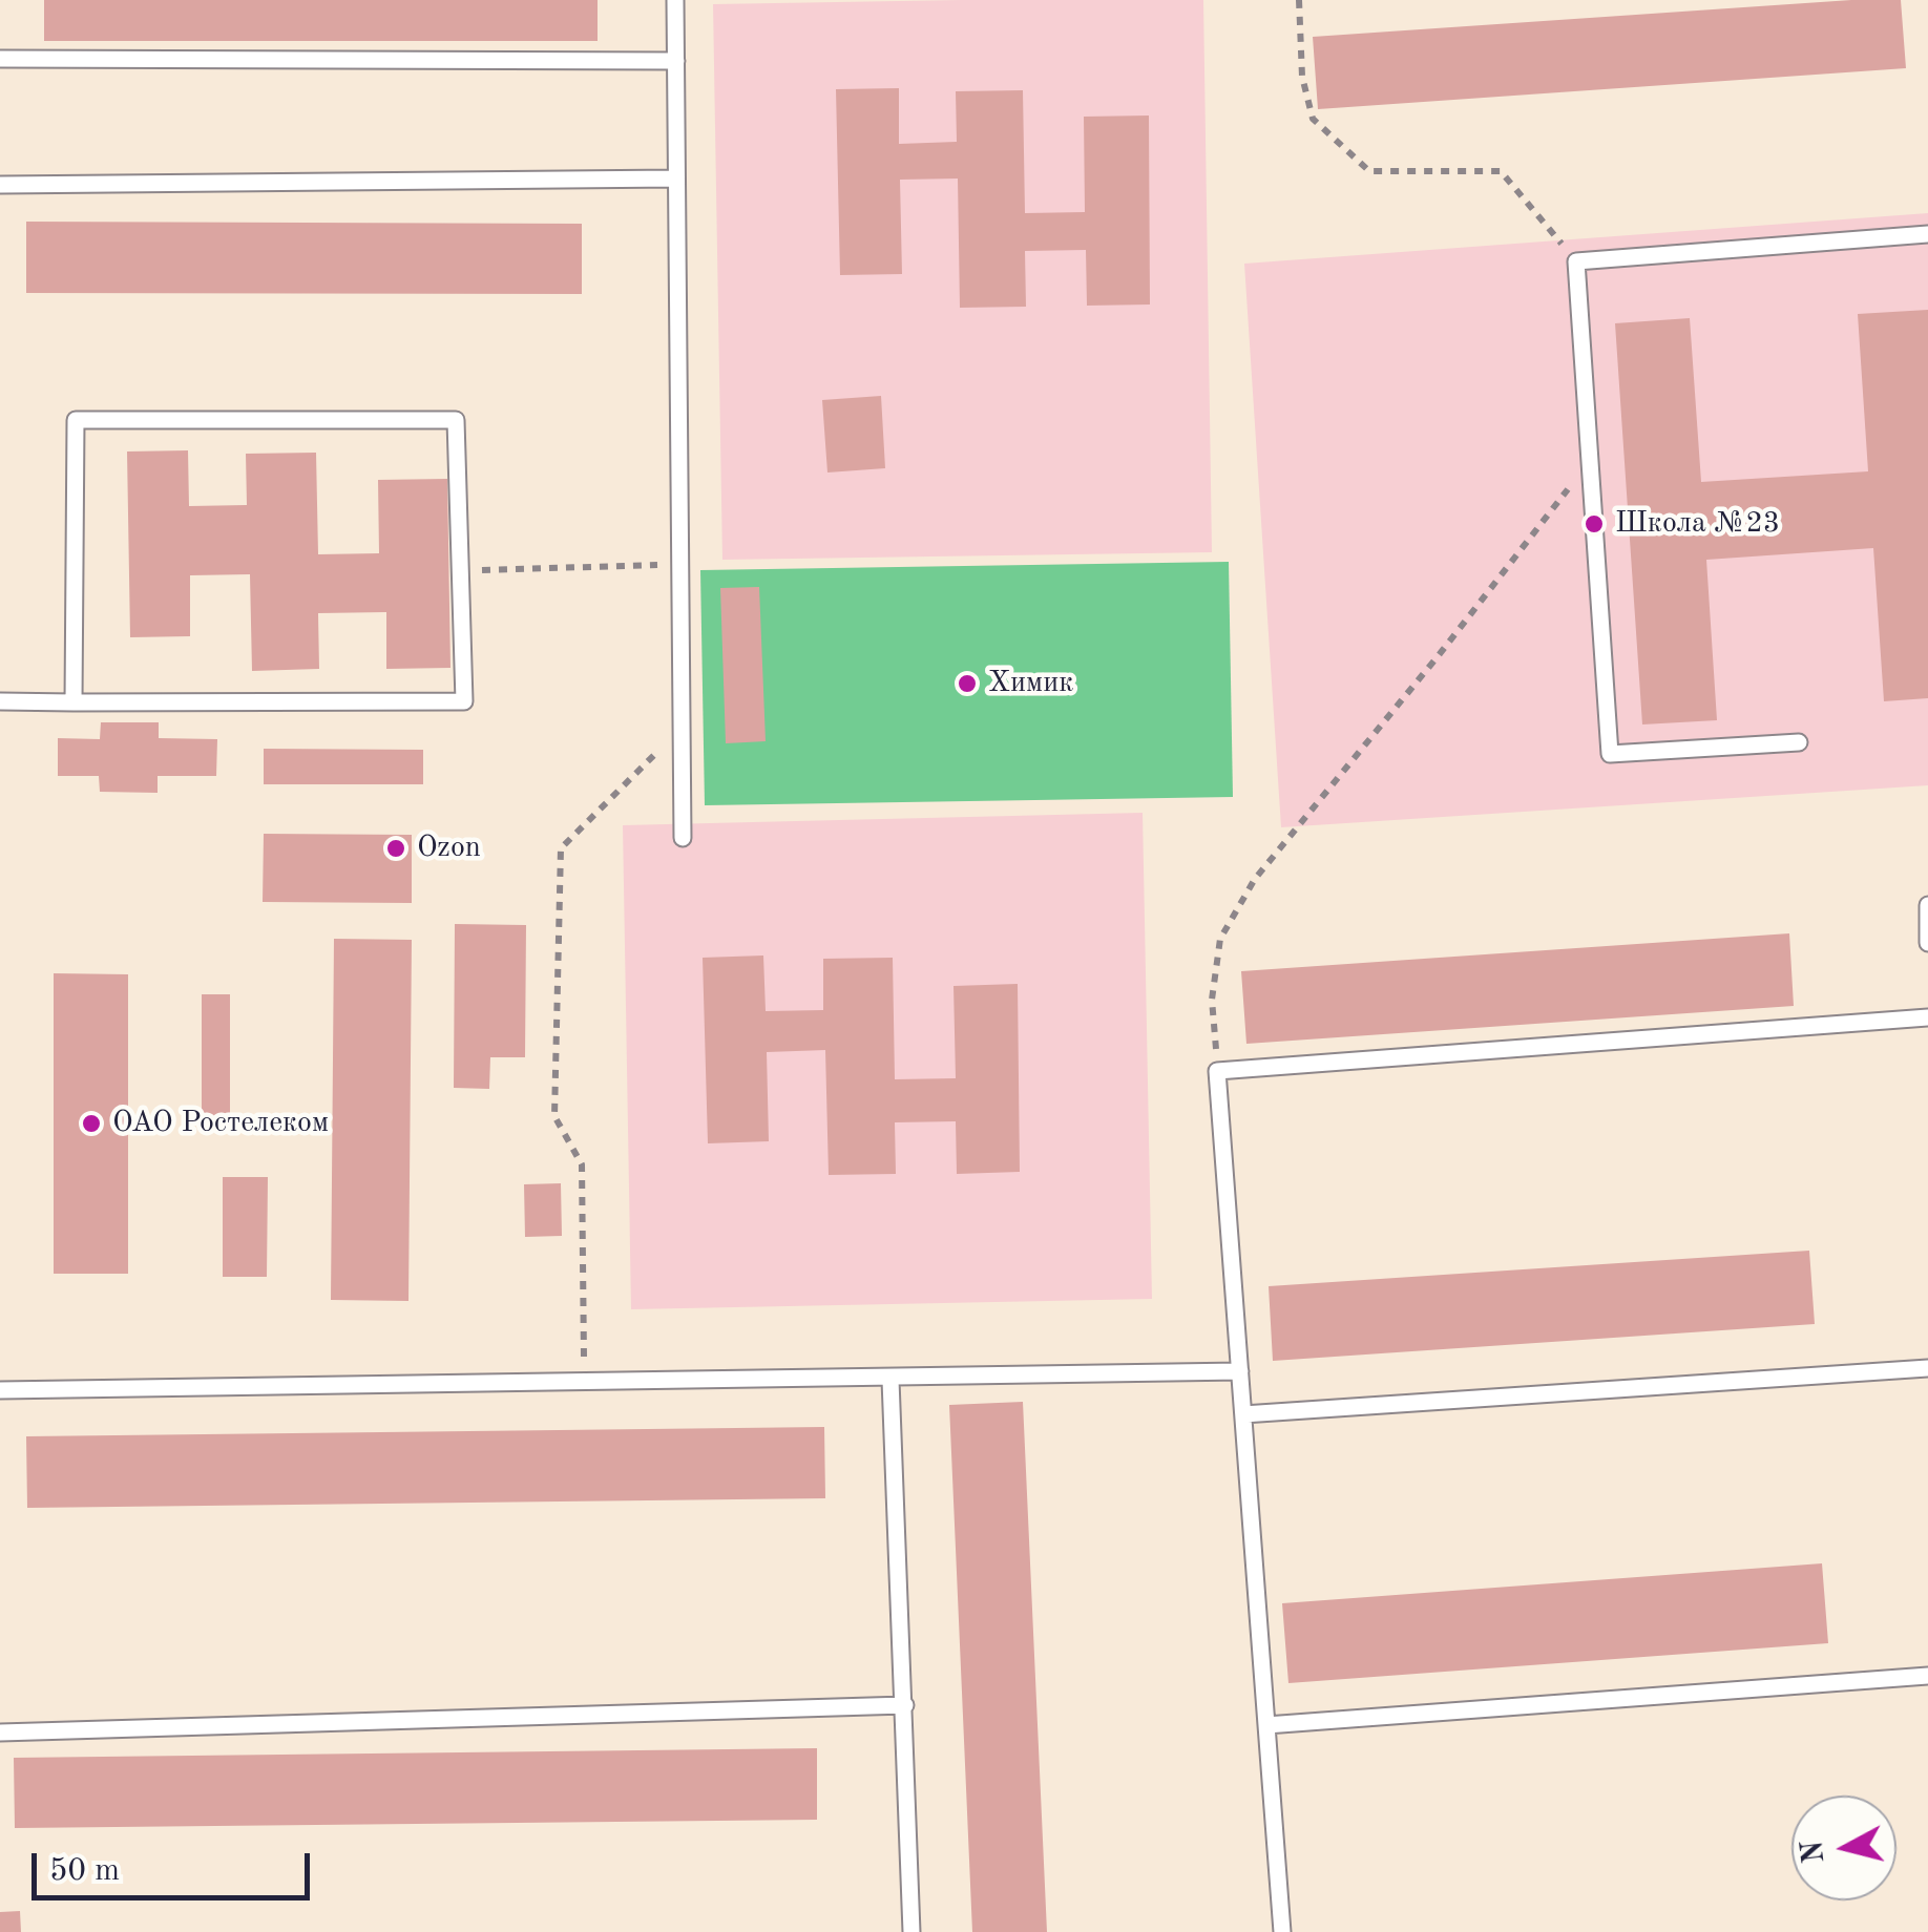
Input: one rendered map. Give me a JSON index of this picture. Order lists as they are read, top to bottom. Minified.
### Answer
{"places":["Школа №23","Химик","Ozon","ОАО Ростелеком"],"scale_bar":"50 m","north":"left"}
